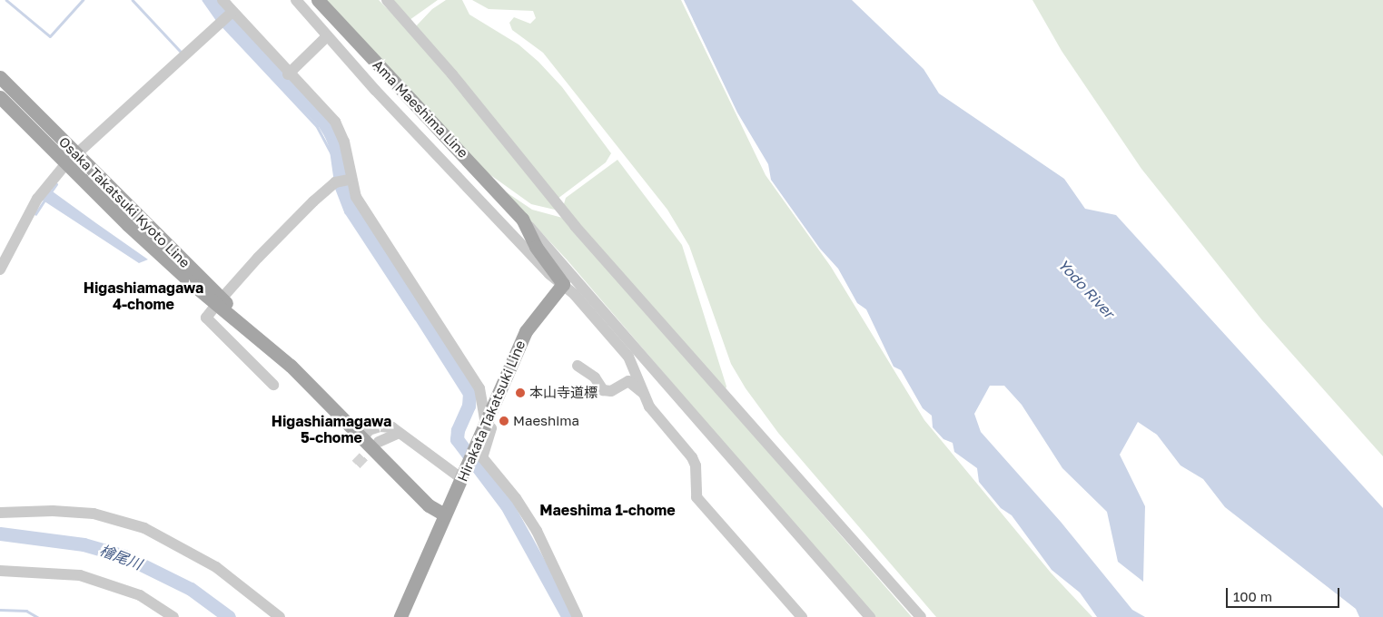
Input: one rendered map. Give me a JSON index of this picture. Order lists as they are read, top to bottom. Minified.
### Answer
{"streets":{"main road":["Ama Maeshima Line","Osaka Takatsuki Kyoto Line","Hirakata Takatsuki Line"]},"crossings":[["Osaka Takatsuki Kyoto Line","Hirakata Takatsuki Line"]],"districts":["Higashiamagawa 4-chome","Higashiamagawa 5-chome","Maeshima 1-chome"],"water":["Yodo River","檜尾川"],"places":["本山寺道標","Maeshima"],"scale_bar":"100 m"}
